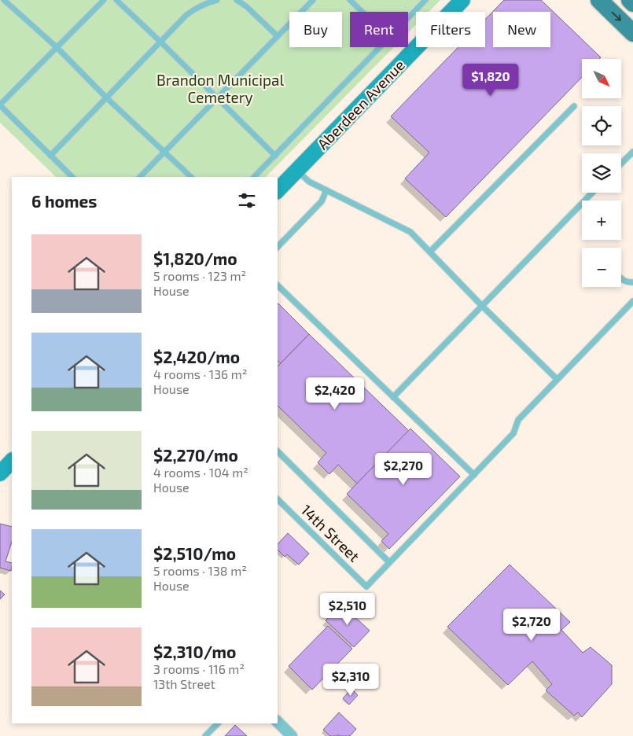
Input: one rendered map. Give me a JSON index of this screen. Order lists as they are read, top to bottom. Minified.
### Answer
{"streets":{"street":["Aberdeen Avenue"],"lane":["14th Street"]},"parks":["Brandon Municipal Cemetery"],"north":"bottom right","page":{"chip":["Buy","Rent","Filters","New"],"map_buttons":["+","−"],"price":["$1,820","$2,420","$2,270","$2,510","$2,720","$2,310"],"heading":"6 homes","list":[{"name":"$1,820/mo","note":"5 rooms · 123 m² · House"},{"name":"$2,420/mo","note":"4 rooms · 136 m² · House"},{"name":"$2,270/mo","note":"4 rooms · 104 m² · House"},{"name":"$2,510/mo","note":"5 rooms · 138 m² · House"},{"name":"$2,310/mo","note":"3 rooms · 116 m² · 13th Street"}]}}
